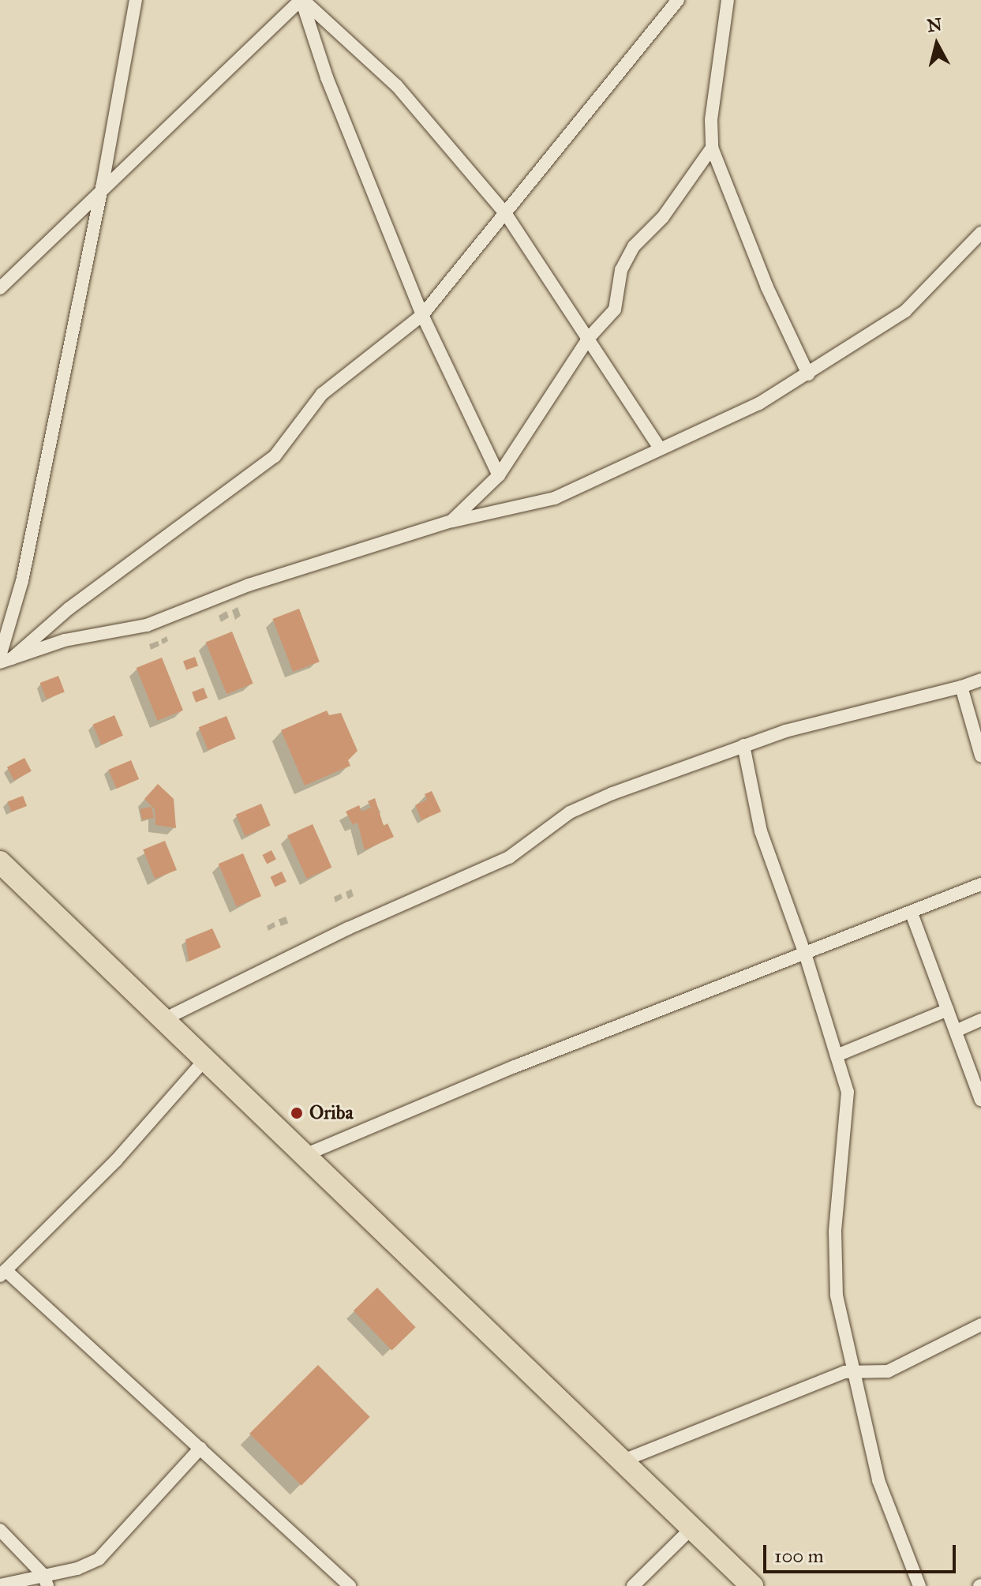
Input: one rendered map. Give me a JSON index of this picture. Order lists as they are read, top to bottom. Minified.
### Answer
{"places":["Oriba"],"scale_bar":"100 m","north":"top"}
